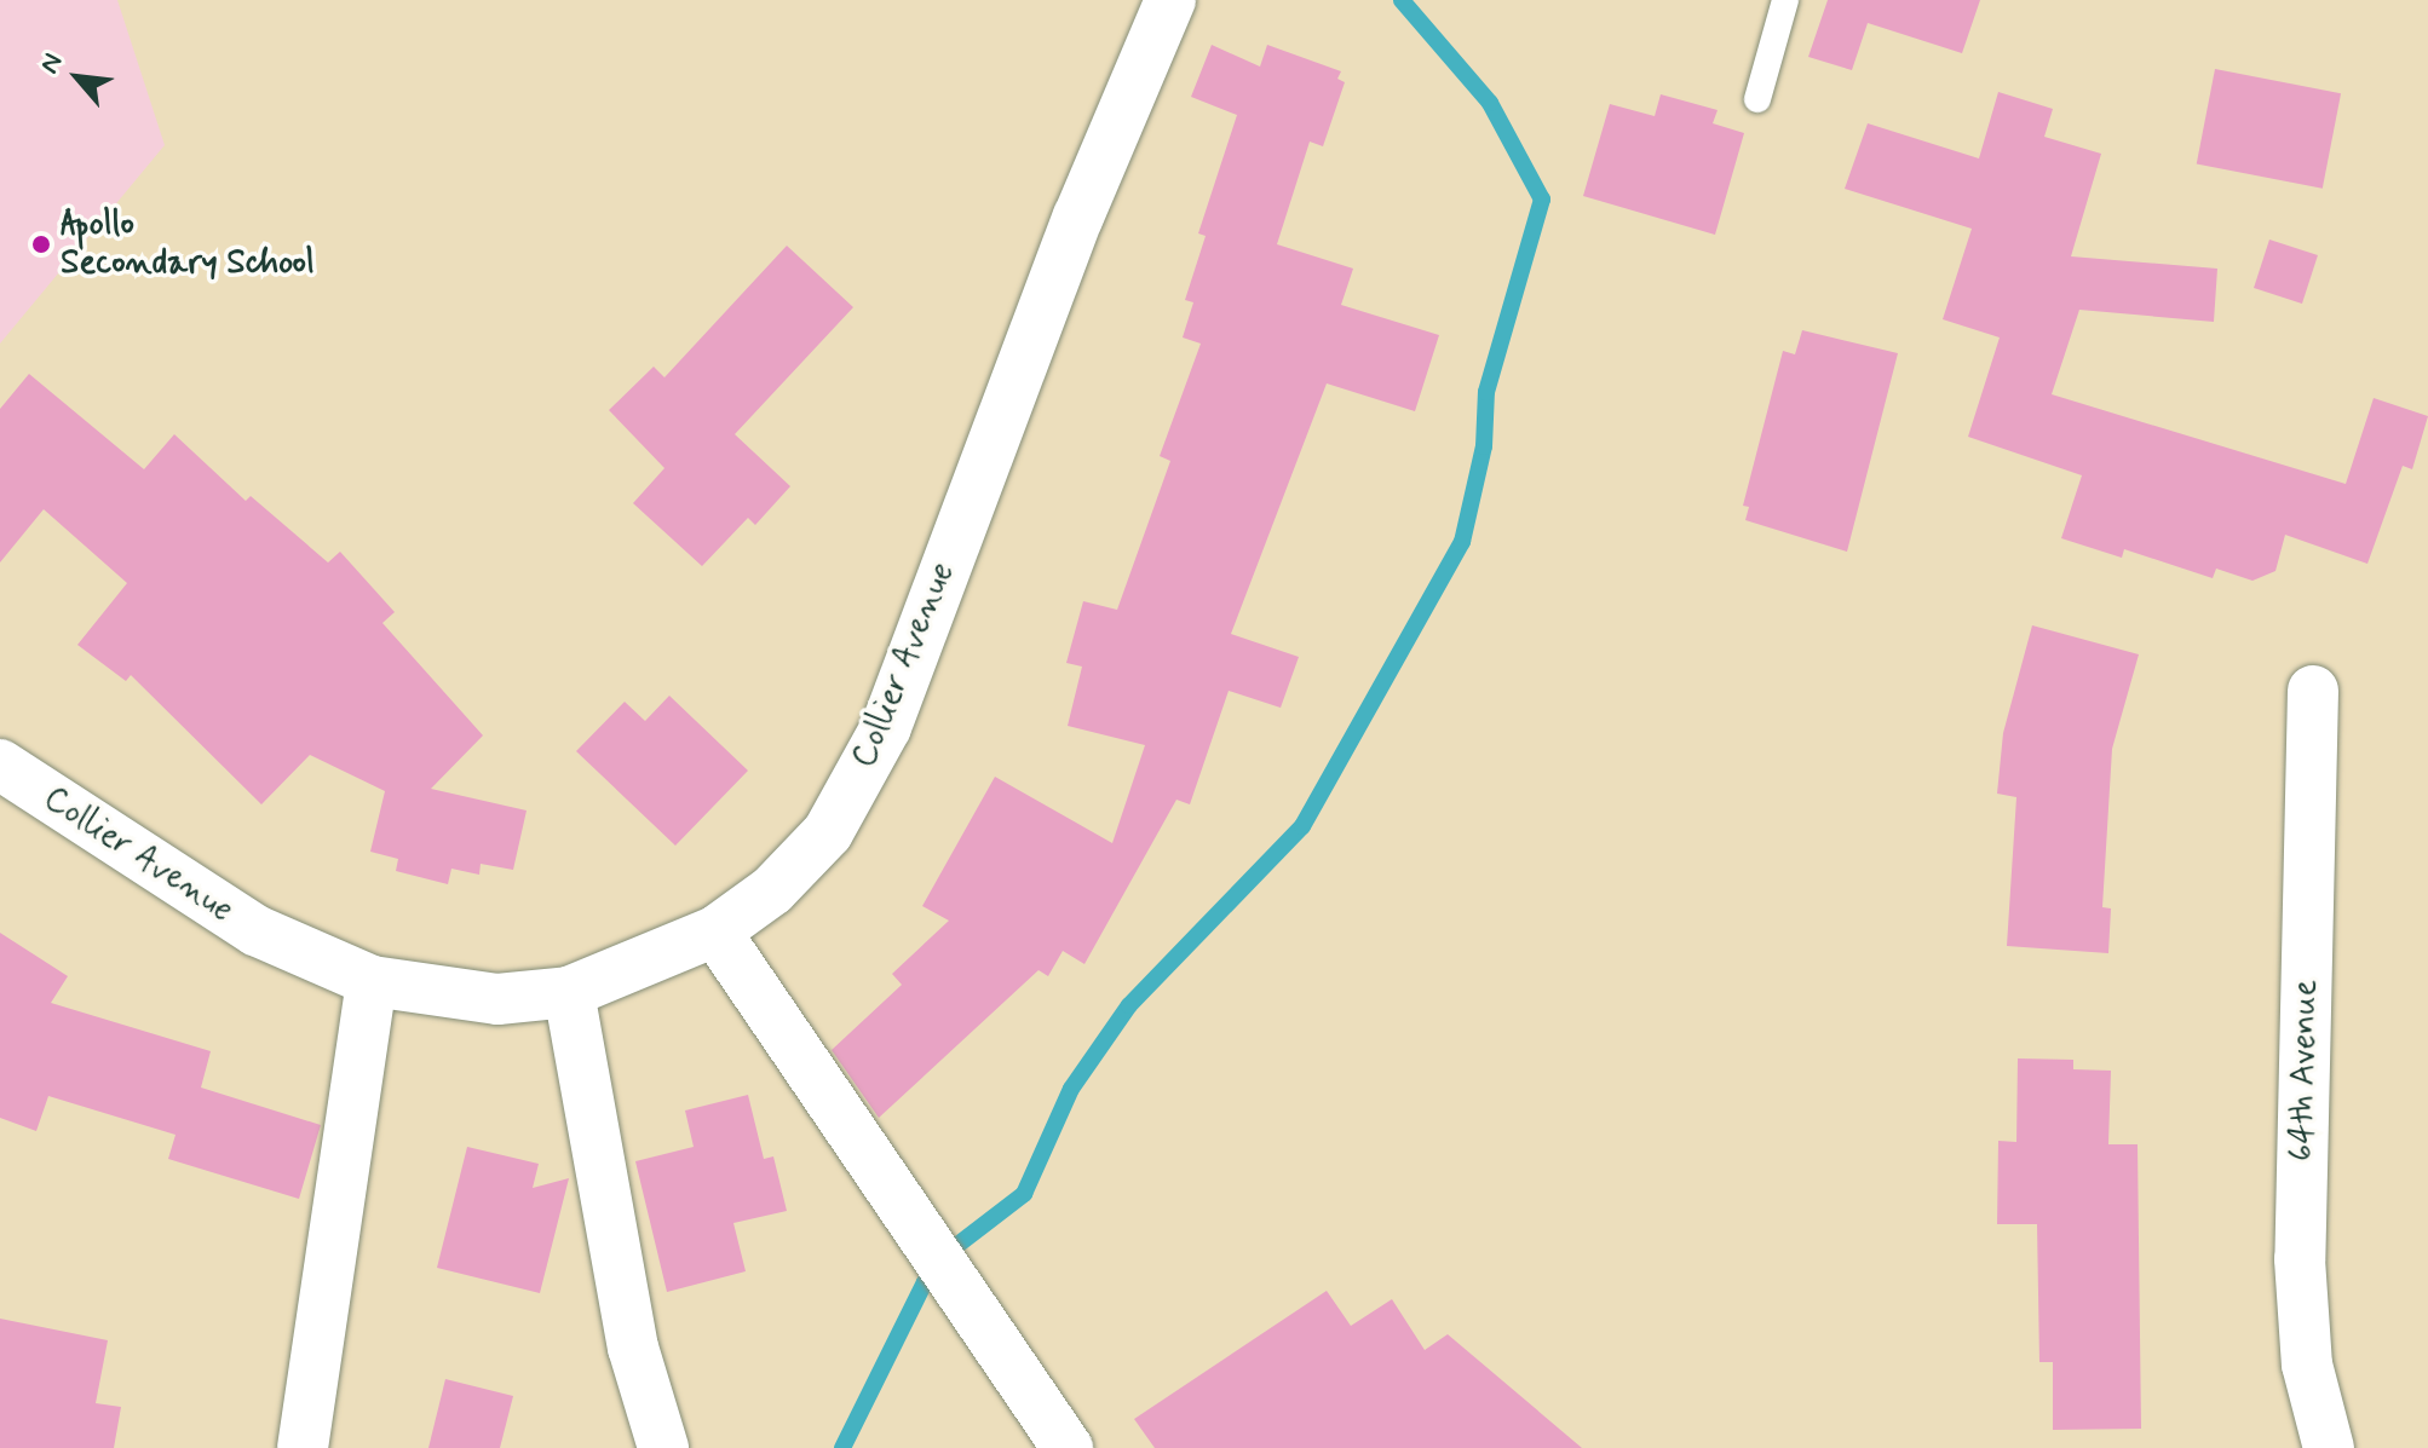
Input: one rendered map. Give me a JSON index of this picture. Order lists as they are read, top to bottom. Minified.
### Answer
{"streets":{"street":["Collier Avenue","64th Avenue"]},"places":["Apollo Secondary School"],"north":"top left"}
